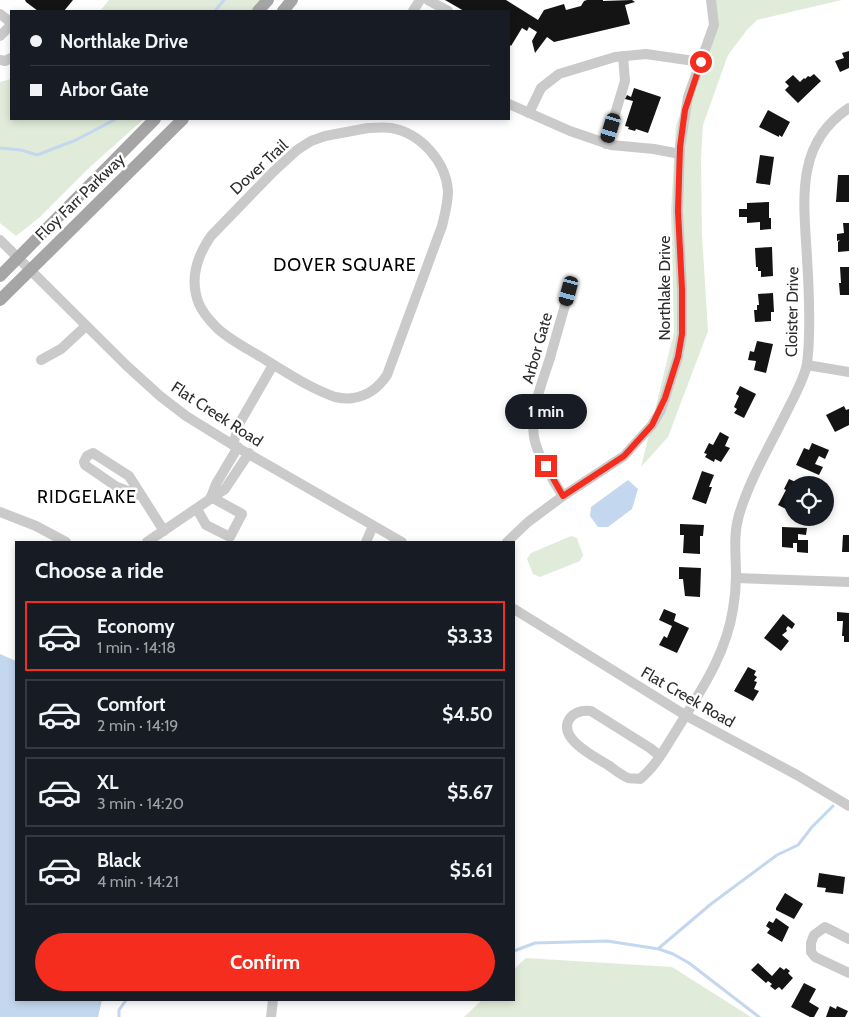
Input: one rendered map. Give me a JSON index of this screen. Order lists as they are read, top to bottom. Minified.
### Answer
{"streets":{"main road":["Floy Farr Parkway"],"street":["Dover Trail","Northlake Drive","Cloister Drive","Arbor Gate","Flat Creek Road"]},"crossings":[["Floy Farr Parkway","Flat Creek Road"],["Northlake Drive","Arbor Gate"],["Cloister Drive","Flat Creek Road"]],"districts":["DOVER SQUARE","RIDGELAKE"],"page":{"banner":["Northlake Drive","Arbor Gate"],"bubble":"1 min","heading":"Choose a ride","list":[{"name":"Economy","note":"1 min · 14:18","value":"$3.33"},{"name":"Comfort","note":"2 min · 14:19","value":"$4.50"},{"name":"XL","note":"3 min · 14:20","value":"$5.67"},{"name":"Black","note":"4 min · 14:21","value":"$5.61"}],"buttons":"Confirm"}}
